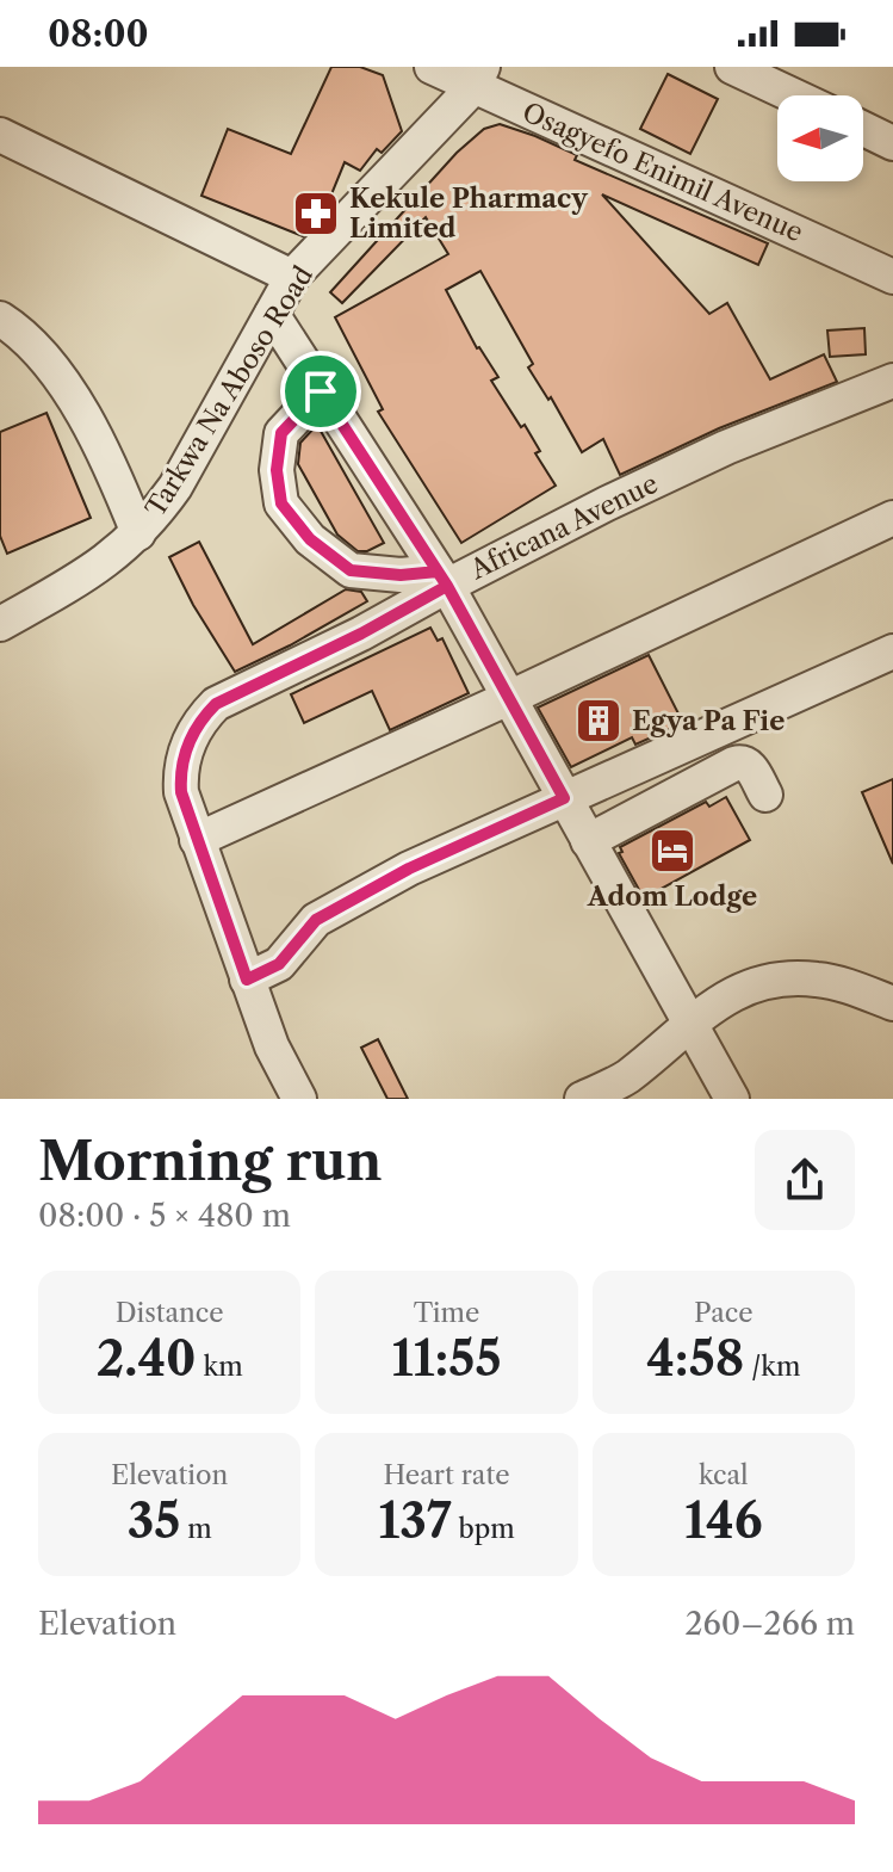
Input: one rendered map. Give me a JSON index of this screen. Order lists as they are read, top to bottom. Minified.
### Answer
{"streets":{"street":["Osagyefo Enimil Avenue","Tarkwa Na Aboso Road","Africana Avenue"]},"crossings":[["Osagyefo Enimil Avenue","Tarkwa Na Aboso Road"]],"places":{"pharmacy":["Kekule Pharmacy Limited"],"building":["Egya Pa Fie"],"hotel":["Adom Lodge"]},"north":"left","page":{"status":"08:00","heading":["Morning run","08:00 · 5 × 480 m"],"stats":[["Distance","2.40 km"],["Time","11:55"],["Pace","4:58 /km"],["Elevation","35 m"],["Heart rate","137 bpm"],["kcal","146"]],"chart":["Elevation","260–266 m"]}}
